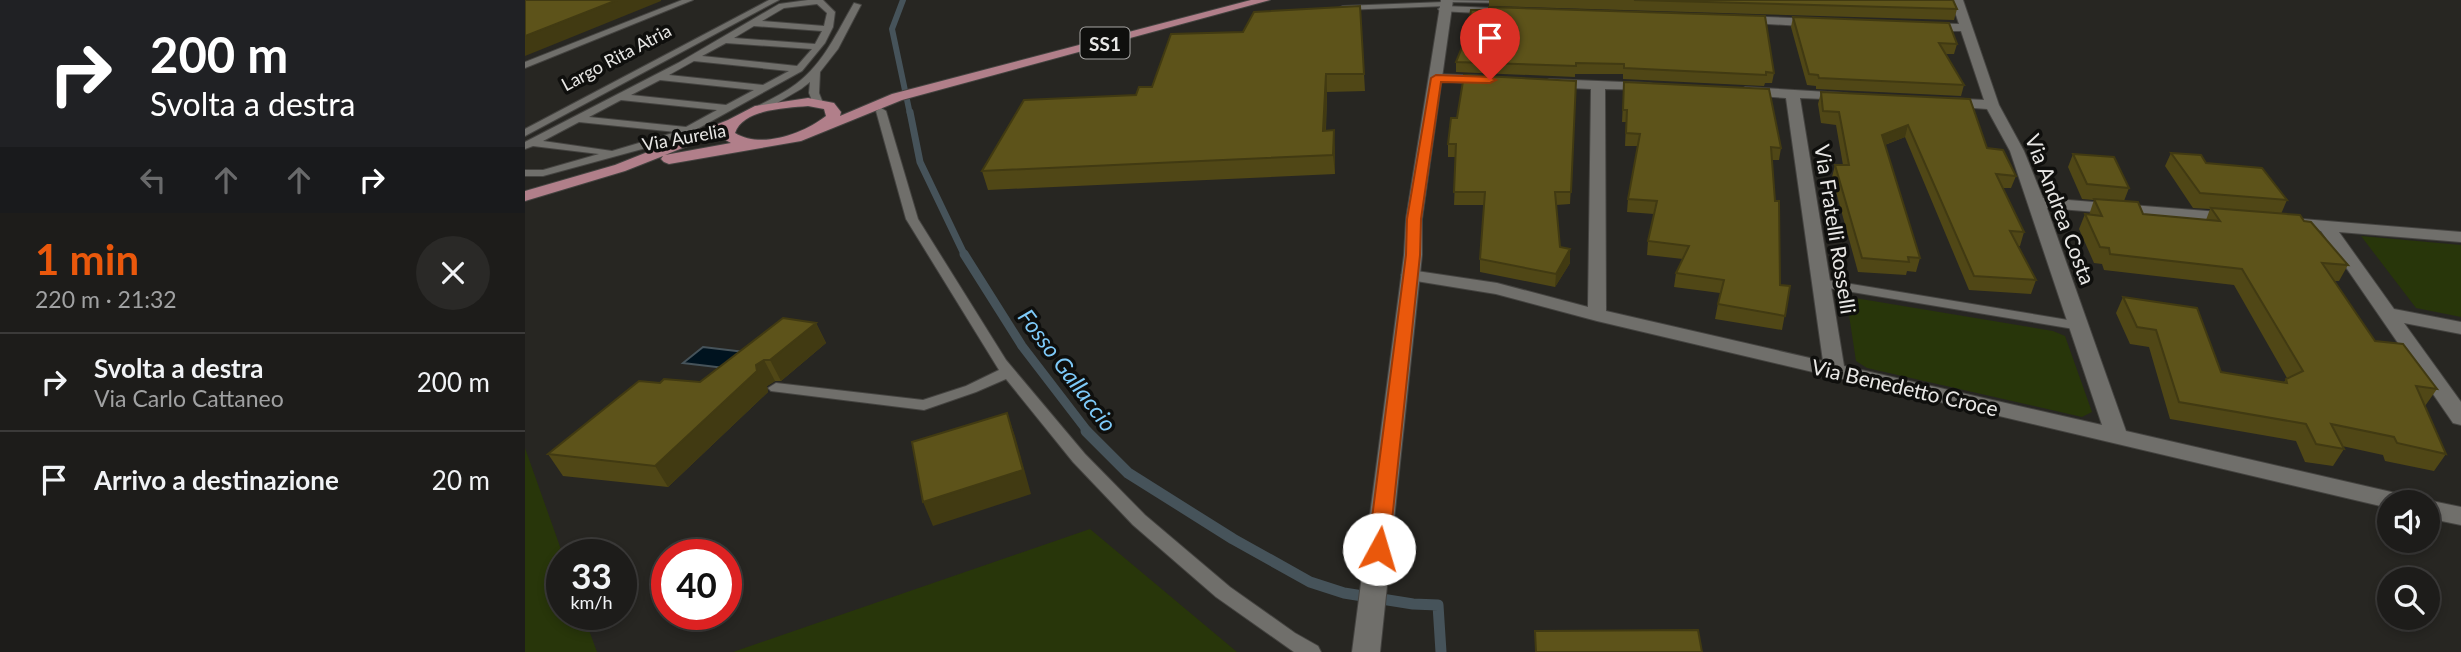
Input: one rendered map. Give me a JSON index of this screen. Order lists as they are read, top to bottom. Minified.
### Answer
{"streets":{"main road":["SS1","Via Aurelia"],"street":["Via Andrea Costa","Via Fratelli Rosselli","Via Benedetto Croce"],"lane":["Largo Rita Atria"]},"crossings":[["SS1","Via Aurelia"],["Via Andrea Costa","Via Benedetto Croce"],["Via Fratelli Rosselli","Via Benedetto Croce"]],"water":["Fosso Gallaccio"],"page":{"turn":["200 m","Svolta a destra"],"heading":["1 min","220 m · 21:32"],"list":[{"name":"Svolta a destra","note":"Via Carlo Cattaneo","value":"200 m"},{"name":"Arrivo a destinazione","value":"20 m"}],"speed":"33 km/h","limit":"40"}}
